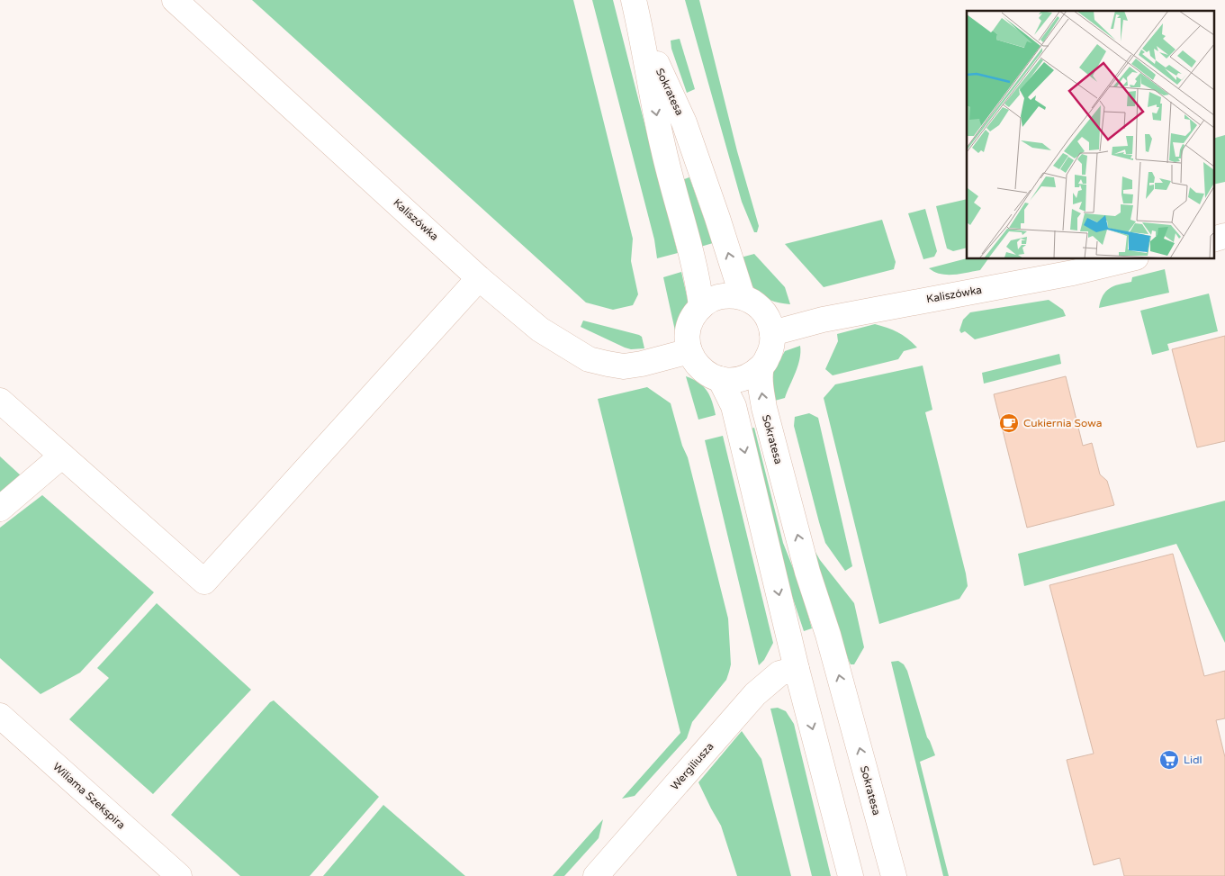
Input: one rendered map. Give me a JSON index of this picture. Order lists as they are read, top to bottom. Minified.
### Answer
{"streets":{"street":["Sokratesa","Kaliszówka","Wergiliusza","Wiliama Szekspira"]},"crossings":[["Sokratesa","Kaliszówka"]],"places":{"cafe":["Cukiernia Sowa"],"supermarket":["Lidl"]}}
